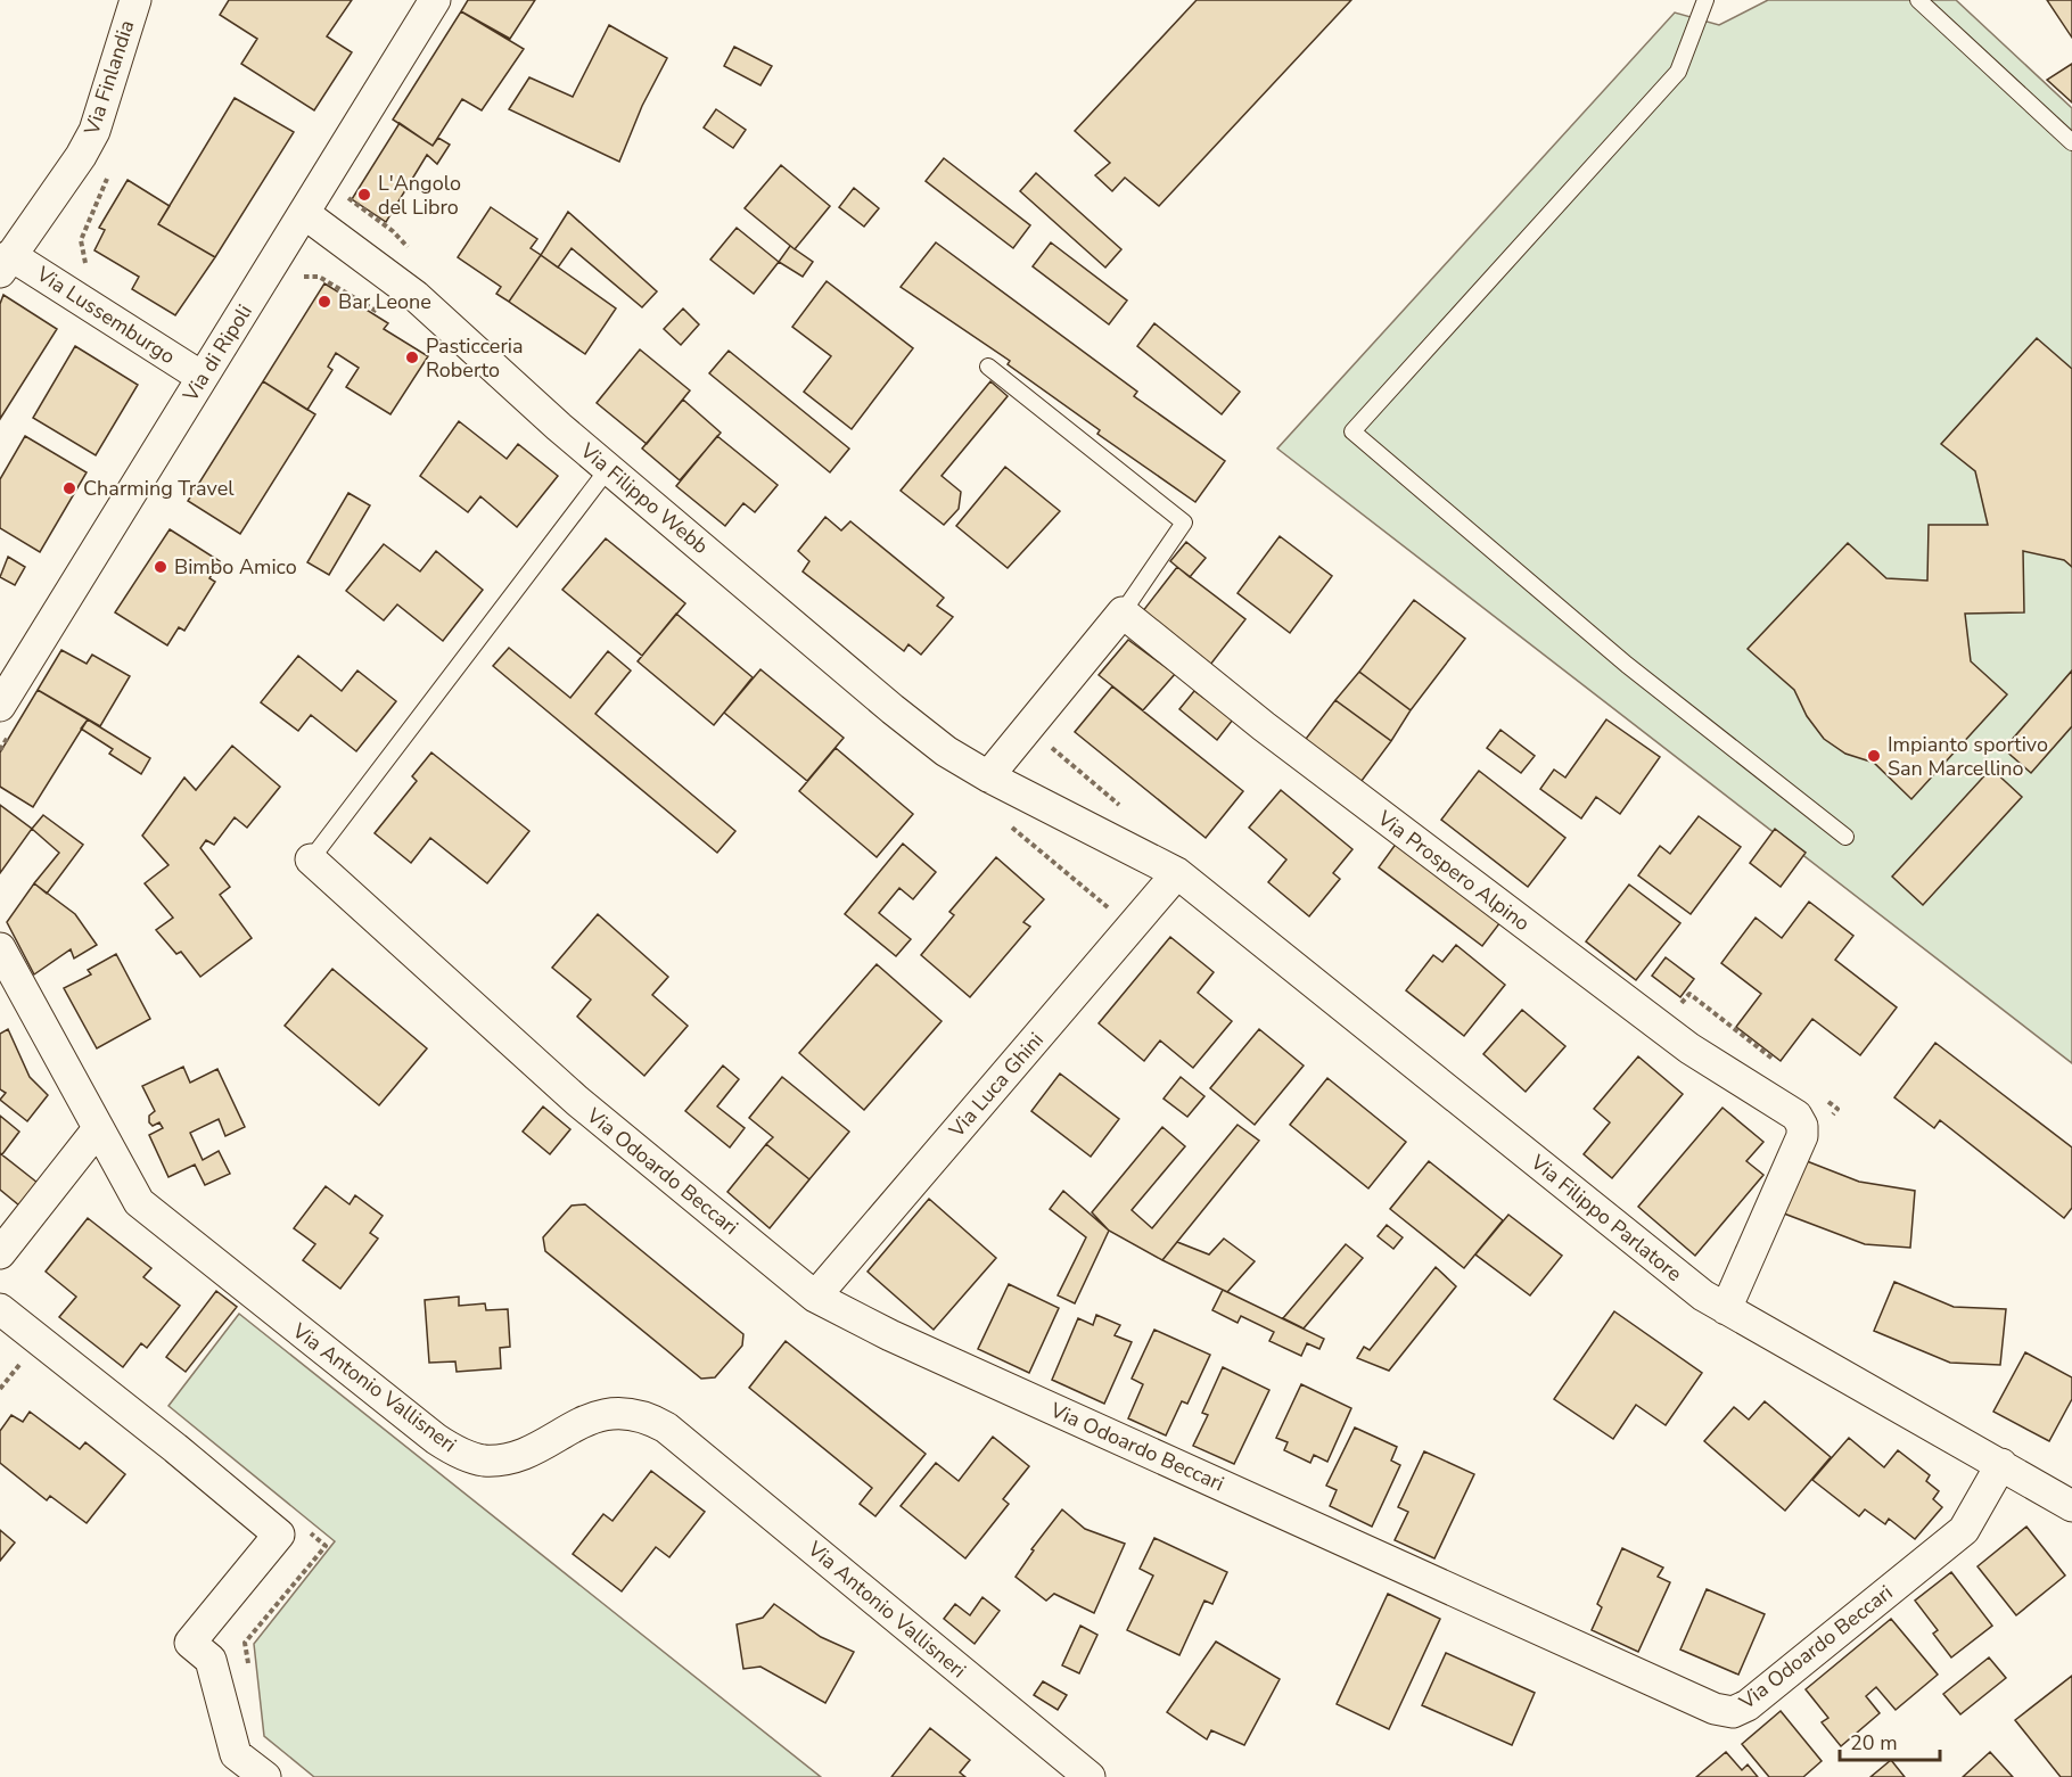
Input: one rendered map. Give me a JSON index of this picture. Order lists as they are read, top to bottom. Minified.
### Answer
{"streets":{"street":["Via Finlandia","Via Lussemburgo","Via di Ripoli","Via Filippo Webb","Via Prospero Alpino","Via Luca Ghini","Via Odoardo Beccari","Via Filippo Parlatore","Via Antonio Vallisneri"]},"crossings":[["Via Finlandia","Via Lussemburgo"],["Via Lussemburgo","Via di Ripoli"],["Via di Ripoli","Via Filippo Webb"],["Via Filippo Webb","Via Luca Ghini"],["Via Filippo Webb","Via Filippo Parlatore"],["Via Prospero Alpino","Via Filippo Parlatore"],["Via Luca Ghini","Via Odoardo Beccari"],["Via Luca Ghini","Via Filippo Parlatore"],["Via Odoardo Beccari","Via Filippo Parlatore"]],"places":["L'Angolo del Libro","Bar Leone","Pasticceria Roberto","Charming Travel","Bimbo Amico","Impianto sportivo San Marcellino"],"scale_bar":"20 m"}
